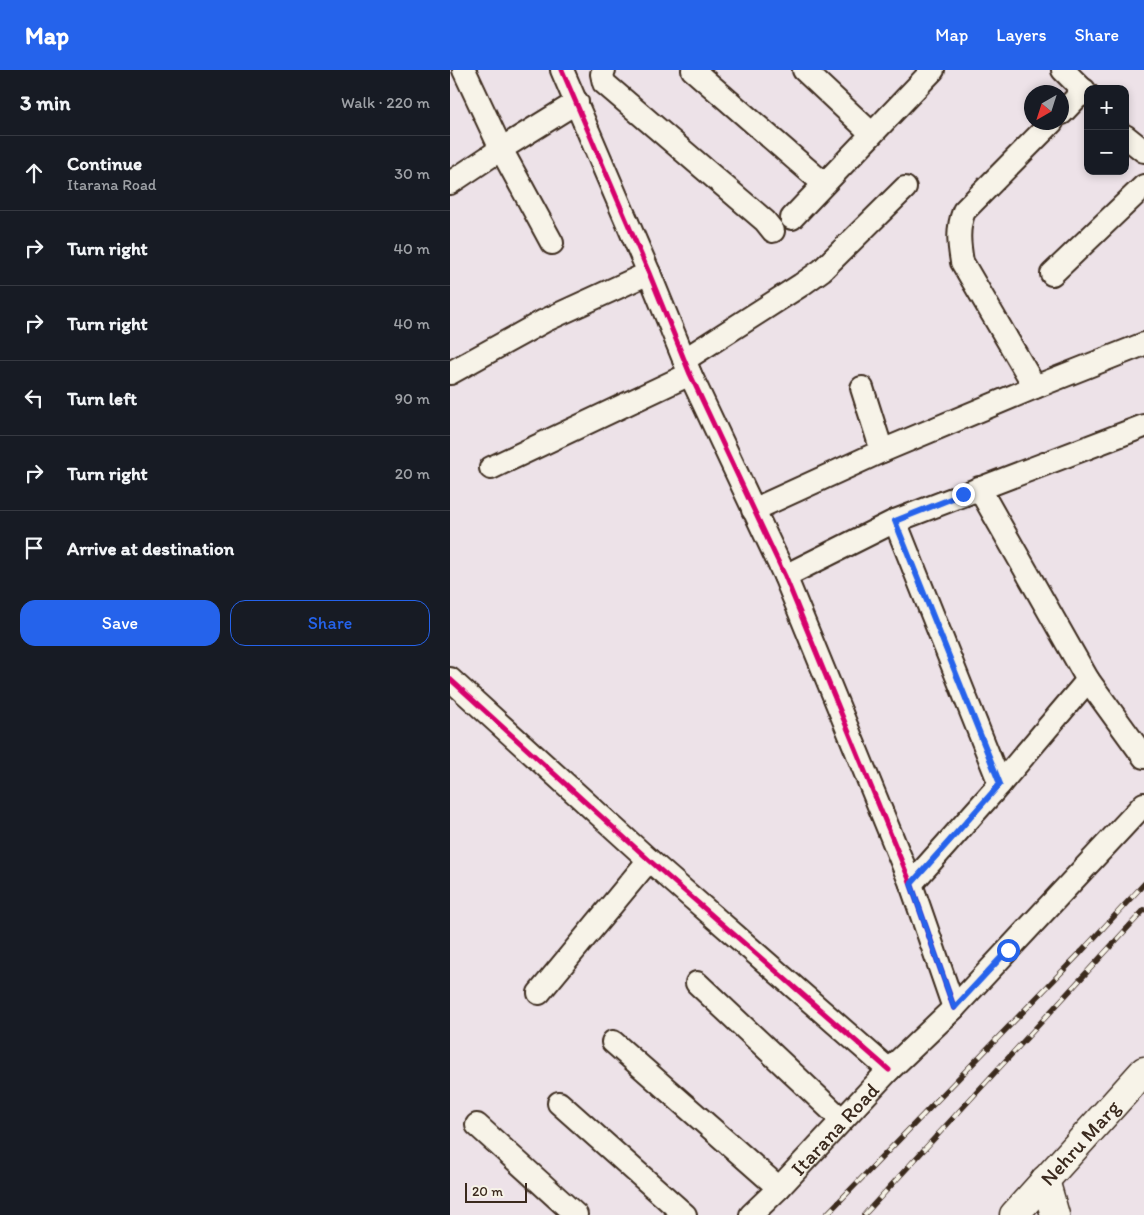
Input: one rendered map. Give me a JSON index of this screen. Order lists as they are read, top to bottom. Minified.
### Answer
{"streets":{"main road":["Nehru Marg"],"street":["Itarana Road"]},"scale_bar":"20 m","north":"bottom left","page":{"header":"Map","nav":["Map","Layers","Share"],"heading":["3 min","Walk · 220 m"],"map_buttons":["+","−"],"list":[["Continue","Itarana Road","30 m"],["Turn right","40 m"],["Turn right","40 m"],["Turn left","90 m"],["Turn right","20 m"],"Arrive at destination"],"buttons":["Save","Share"],"scale":"20 m"}}
